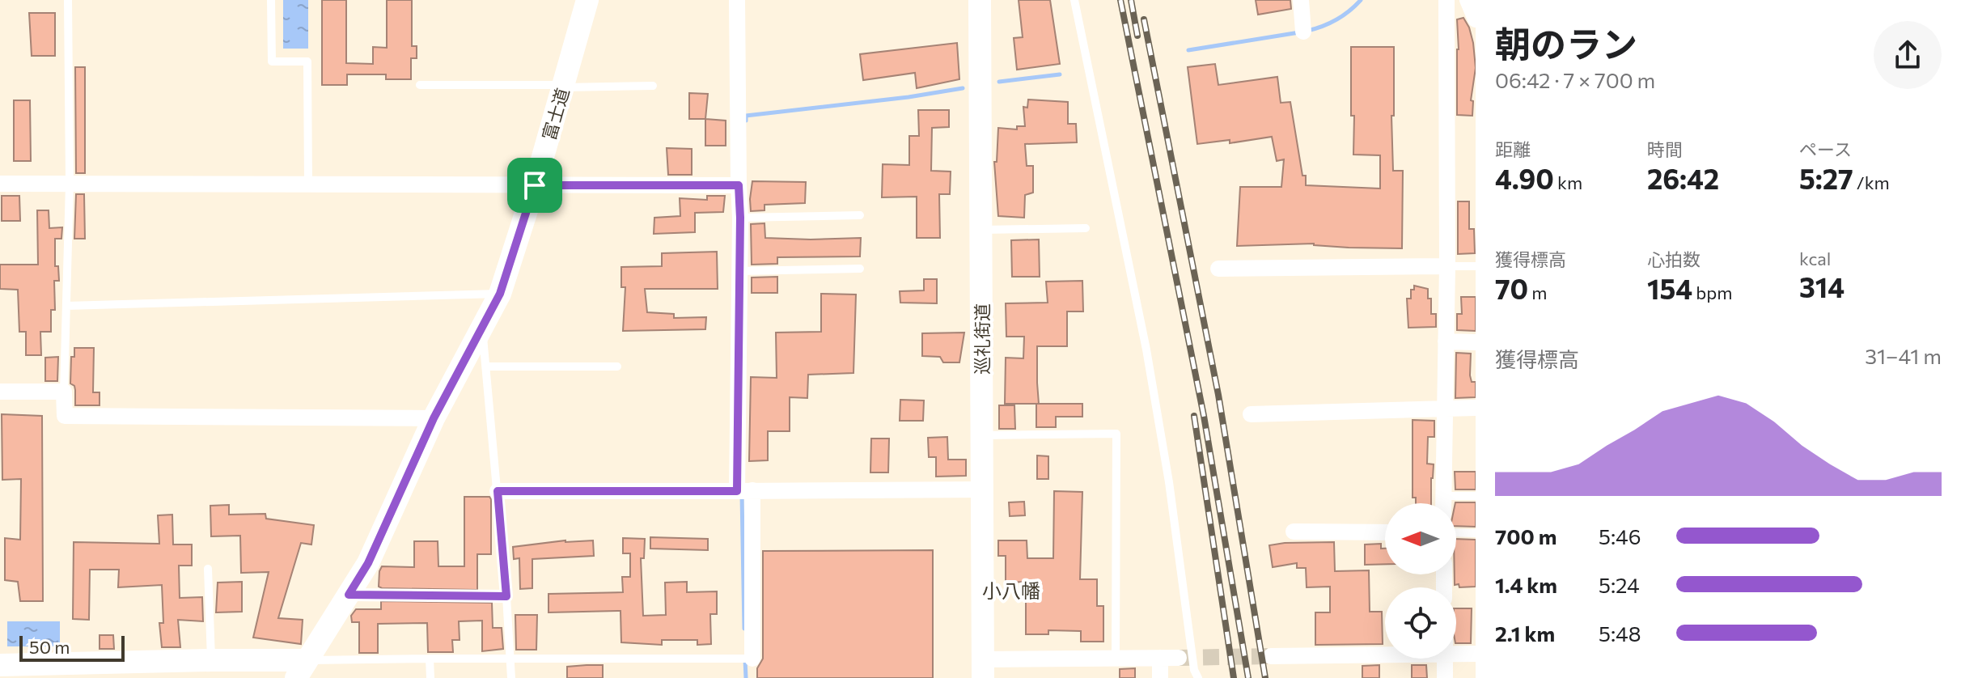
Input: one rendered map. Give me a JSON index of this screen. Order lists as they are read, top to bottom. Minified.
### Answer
{"streets":{"street":["富士道","巡礼街道"]},"districts":["小八幡"],"scale_bar":"50 m","north":"left","page":{"heading":["朝のラン","06:42 · 7 × 700 m"],"stats":[["距離","4.90 km"],["時間","26:42"],["ペース","5:27 /km"],["獲得標高","70 m"],["心拍数","154 bpm"],["kcal","314"]],"chart":["獲得標高","31–41 m"],"list":[{"name":"700 m","note":"5:46"},{"name":"1.4 km","note":"5:24"},{"name":"2.1 km","note":"5:48"}],"scale":"50 m"}}
